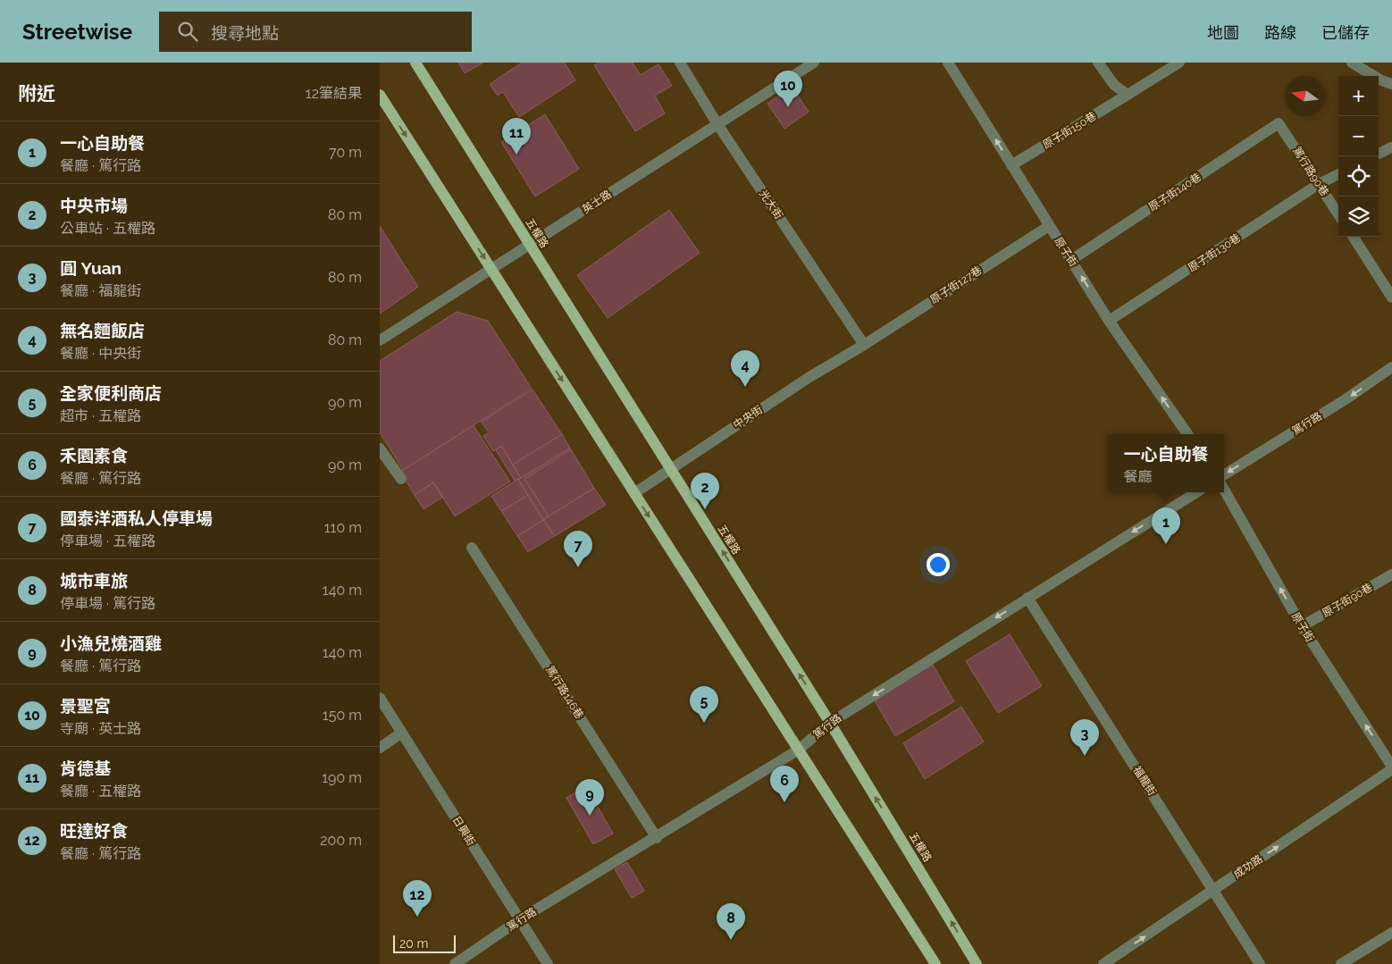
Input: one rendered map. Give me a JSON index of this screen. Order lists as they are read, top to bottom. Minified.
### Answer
{"streets":{"main road":["五權路"],"street":["原子街150巷","篤行路90巷","原子街140巷","英士路","光大街","原子街","原子街130巷","原子街127巷","中央街","篤行路","原子街90巷","篤行路146巷","福龍街","日興街","成功路"]},"crossings":[["原子街150巷","原子街"],["篤行路90巷","原子街140巷"],["篤行路90巷","原子街130巷"],["原子街140巷","原子街"],["英士路","光大街"],["英士路","五權路"],["光大街","原子街127巷"],["光大街","中央街"],["五權路","中央街"],["五權路","篤行路"],["原子街","原子街130巷"],["原子街","原子街127巷"],["原子街","原子街90巷"],["原子街","成功路"],["原子街127巷","中央街"],["篤行路","篤行路146巷"],["篤行路","福龍街"],["篤行路","日興街"],["福龍街","成功路"]],"one_way":["原子街","篤行路","成功路"],"scale_bar":"20 m","north":"left","page":{"header":"Streetwise","search":"搜尋地點","nav":["地圖","路線","已儲存"],"heading":["附近","12筆結果"],"pins":["10","11","4","2","1","7","5","3","6","9","12","8"],"map_buttons":["+","−"],"list":[{"mark":"1","name":"一心自助餐","note":"餐廳 · 篤行路","value":"70 m"},{"mark":"2","name":"中央市場","note":"公車站 · 五權路","value":"80 m"},{"mark":"3","name":"圓 Yuan","note":"餐廳 · 福龍街","value":"80 m"},{"mark":"4","name":"無名麵飯店","note":"餐廳 · 中央街","value":"80 m"},{"mark":"5","name":"全家便利商店","note":"超市 · 五權路","value":"90 m"},{"mark":"6","name":"禾園素食","note":"餐廳 · 篤行路","value":"90 m"},{"mark":"7","name":"國泰洋酒私人停車場","note":"停車場 · 五權路","value":"110 m"},{"mark":"8","name":"城市車旅","note":"停車場 · 篤行路","value":"140 m"},{"mark":"9","name":"小漁兒燒酒雞","note":"餐廳 · 篤行路","value":"140 m"},{"mark":"10","name":"景聖宮","note":"寺廟 · 英士路","value":"150 m"},{"mark":"11","name":"肯德基","note":"餐廳 · 五權路","value":"190 m"},{"mark":"12","name":"旺達好食","note":"餐廳 · 篤行路","value":"200 m"}],"popup":["一心自助餐","餐廳"],"scale":"20 m"}}
